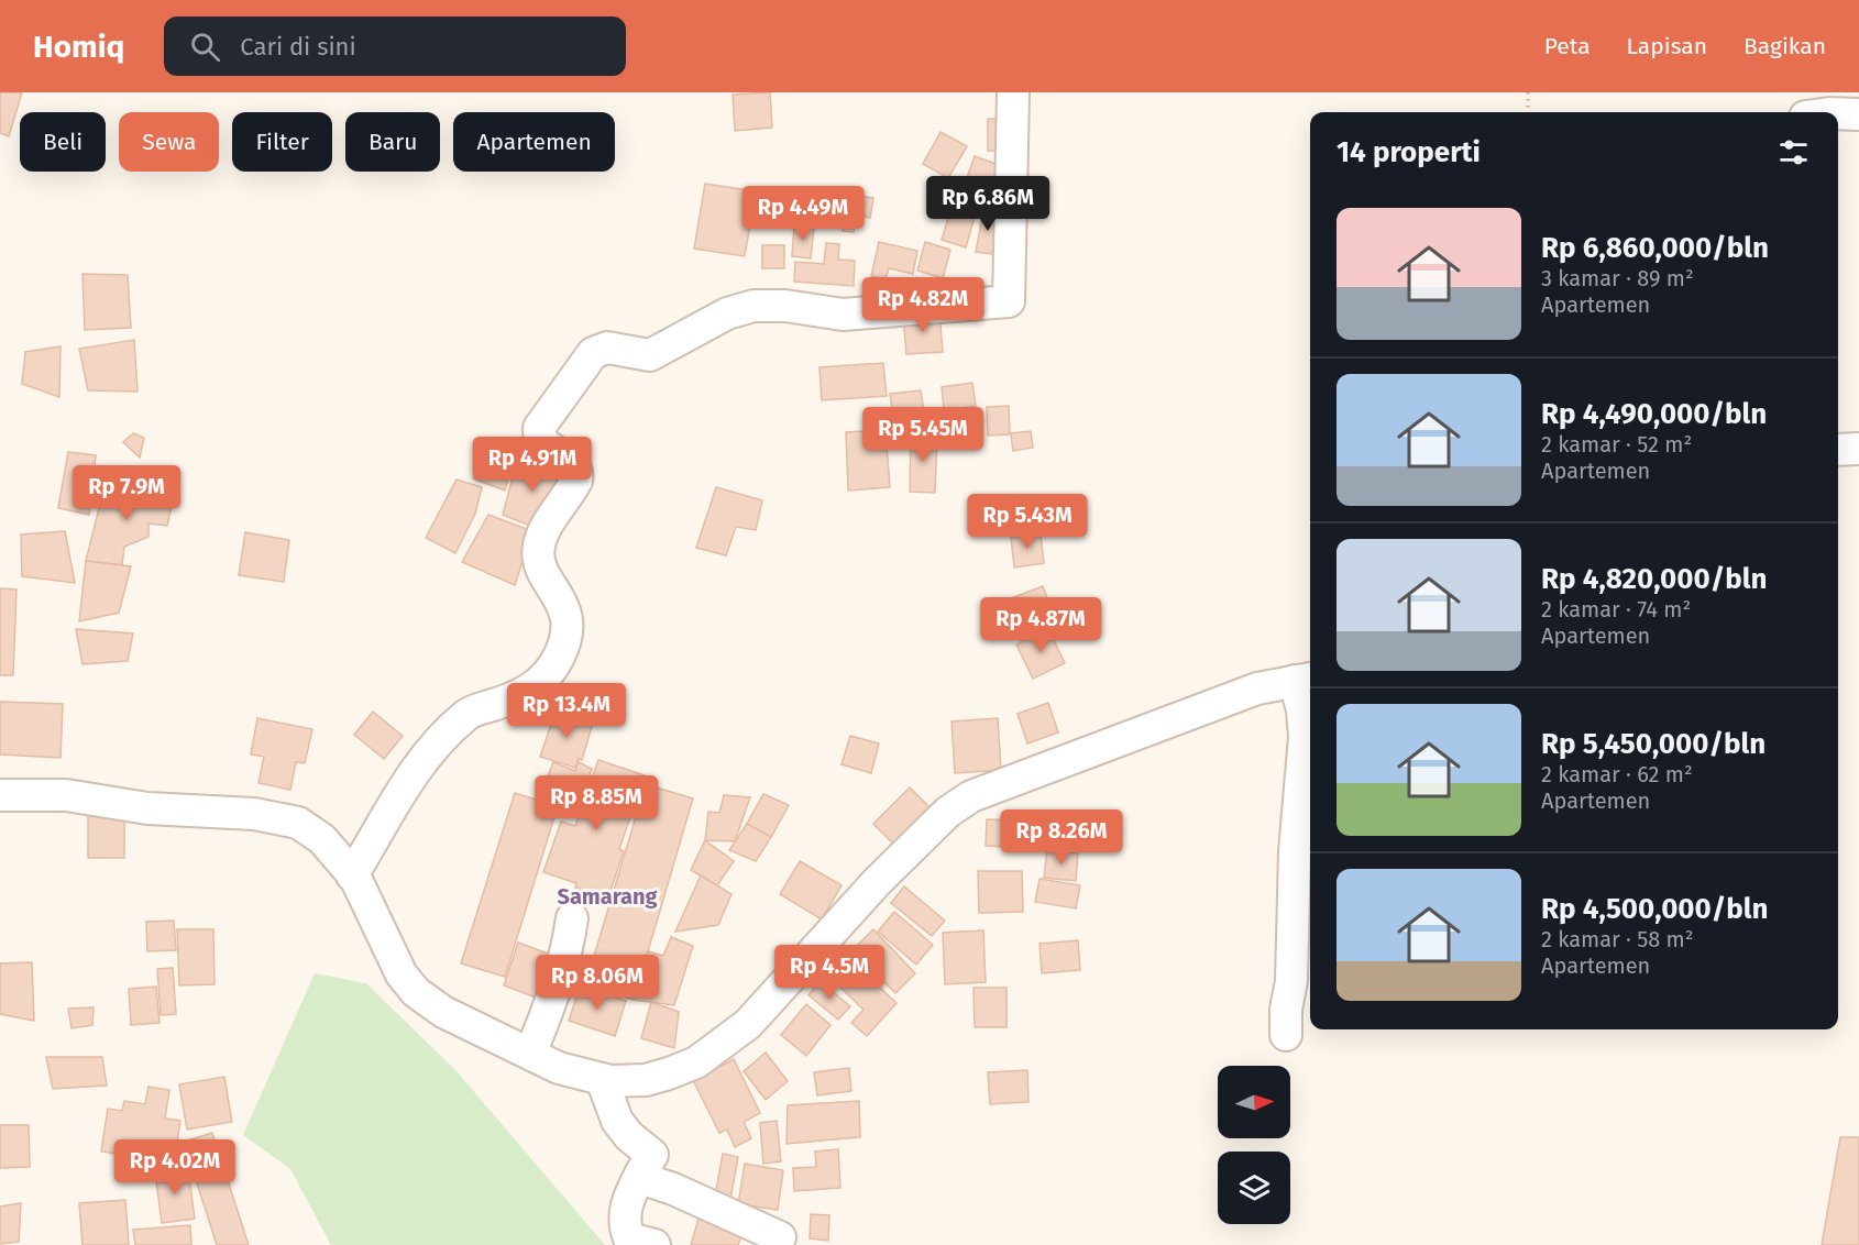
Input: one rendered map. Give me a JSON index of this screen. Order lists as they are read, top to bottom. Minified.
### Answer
{"districts":["Samarang"],"north":"right","page":{"header":"Homiq","search":"Cari di sini","nav":["Peta","Lapisan","Bagikan"],"chip":["Beli","Sewa","Filter","Baru","Apartemen"],"heading":"14 properti","price":["Rp 6.86M","Rp 4.49M","Rp 4.82M","Rp 5.45M","Rp 4.91M","Rp 7.9M","Rp 5.43M","Rp 4.87M","Rp 13.4M","Rp 8.85M","Rp 8.26M","Rp 4.5M","Rp 8.06M","Rp 4.02M"],"list":[{"name":"Rp 6,860,000/bln","note":"3 kamar · 89 m² · Apartemen"},{"name":"Rp 4,490,000/bln","note":"2 kamar · 52 m² · Apartemen"},{"name":"Rp 4,820,000/bln","note":"2 kamar · 74 m² · Apartemen"},{"name":"Rp 5,450,000/bln","note":"2 kamar · 62 m² · Apartemen"},{"name":"Rp 4,500,000/bln","note":"2 kamar · 58 m² · Apartemen"}]}}
